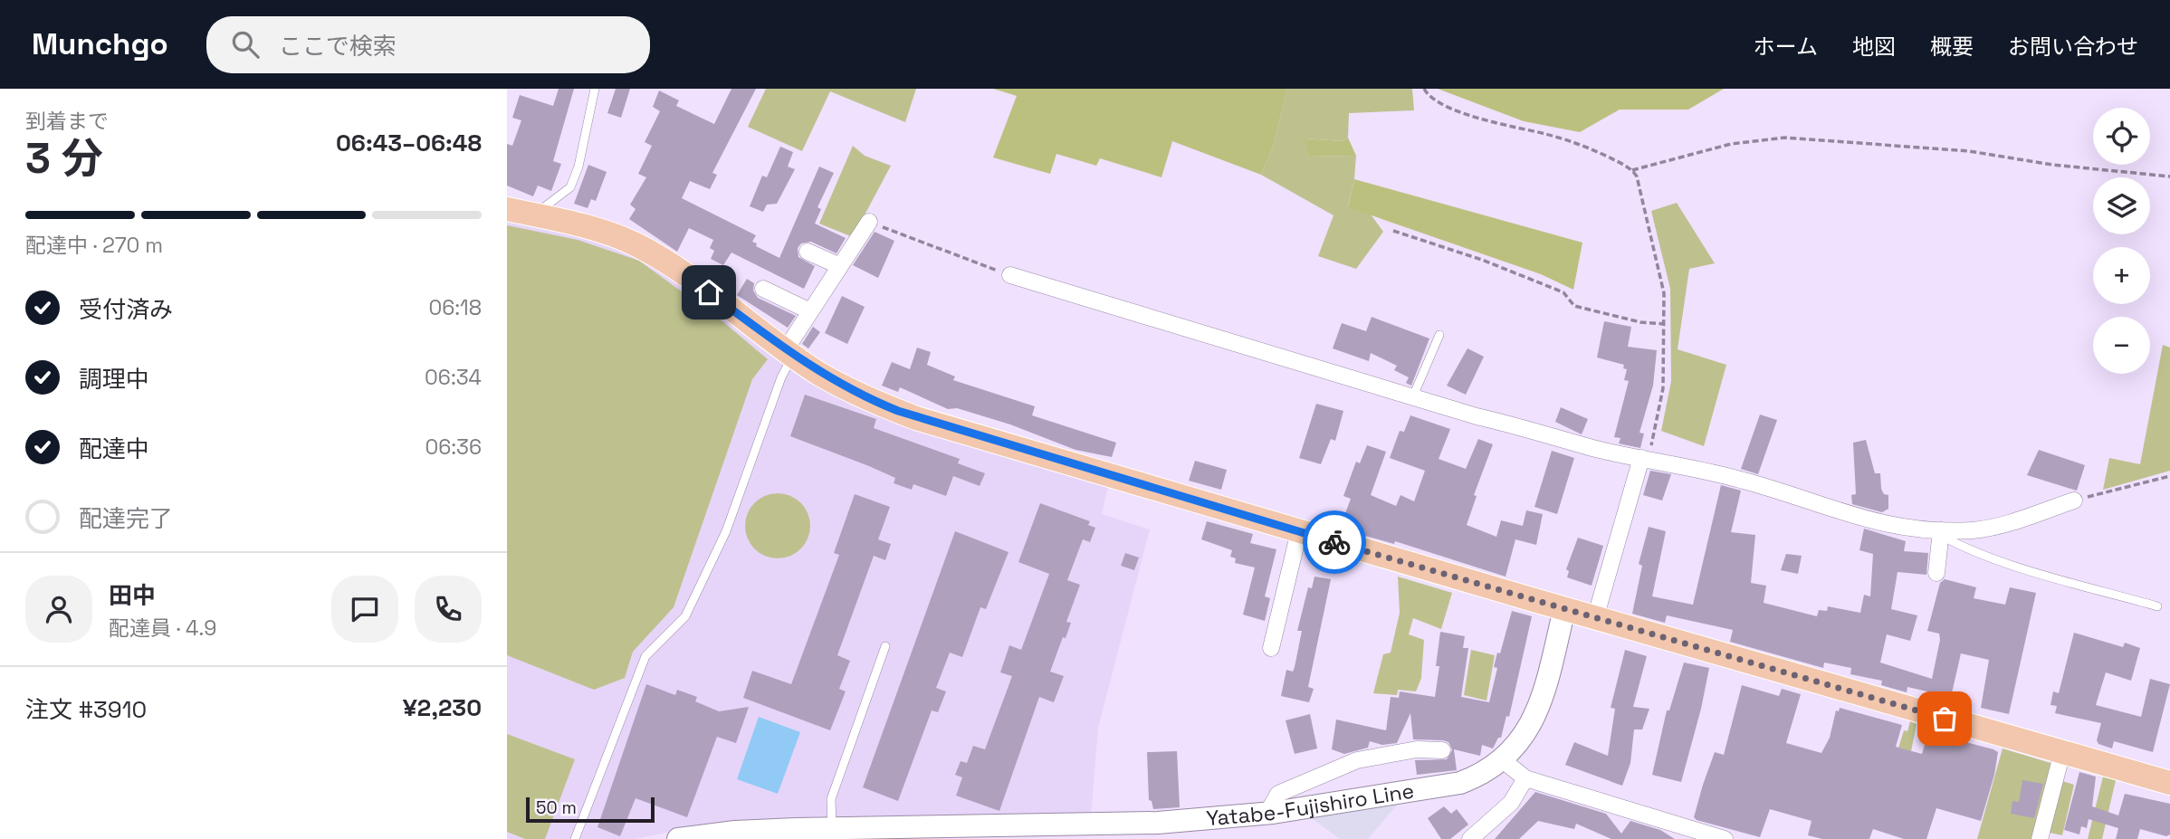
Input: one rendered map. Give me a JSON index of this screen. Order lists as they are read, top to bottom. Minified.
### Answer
{"streets":{"main road":["Yatabe-Fujishiro Line"]},"scale_bar":"50 m","page":{"header":"Munchgo","search":"ここで検索","nav":["ホーム","地図","概要","お問い合わせ"],"heading":["3 分","到着まで","06:43–06:48"],"panel":["田中","配達員 · 4.9","注文 #3910","¥2,230"],"map_buttons":["+","−"],"bar":"配達中 · 270 m","list":[["受付済み","06:18"],["調理中","06:34"],["配達中","06:36"],"配達完了"],"scale":"50 m"}}
